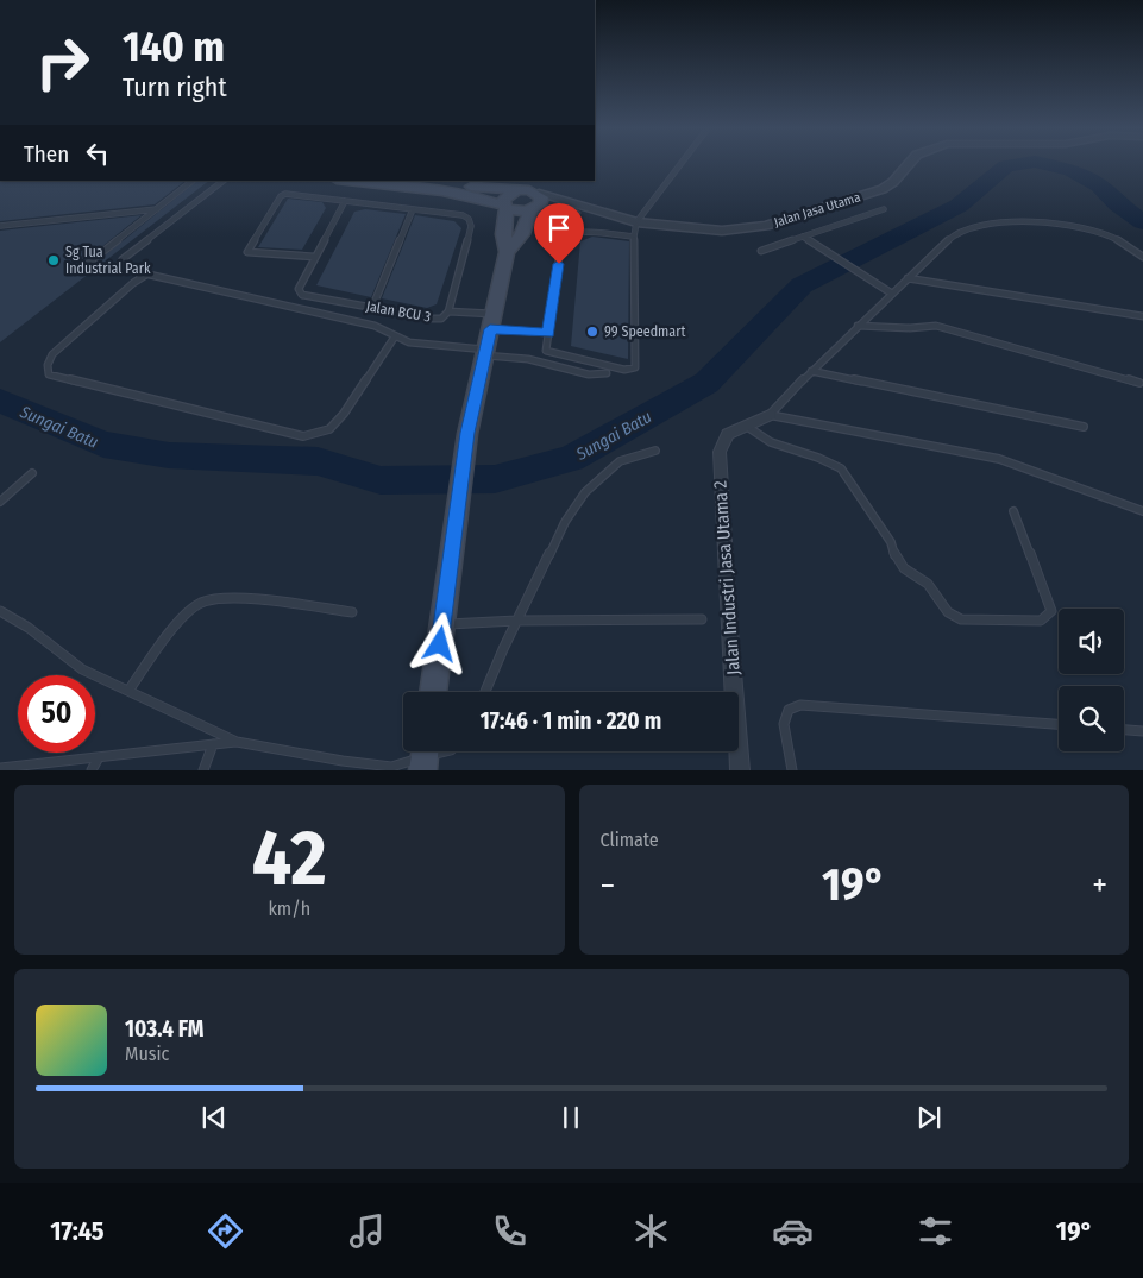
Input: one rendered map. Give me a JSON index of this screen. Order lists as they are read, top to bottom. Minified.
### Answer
{"streets":{"street":["Jalan Jasa Utama","Jalan Industri Jasa Utama 2"],"lane":["Jalan BCU 3"]},"water":["Sungai Batu"],"places":["Sg Tua Industrial Park","99 Speedmart"],"page":{"turn":["140 m","Turn right"],"then":"Then","limit":"50","trip":"17:46 · 1 min · 220 m","tile":[["42","km/h"],"Climate"],"heat":["−","19°","+"],"song":["103.4 FM","Music"],"tabs":["17:45","19°"]}}
